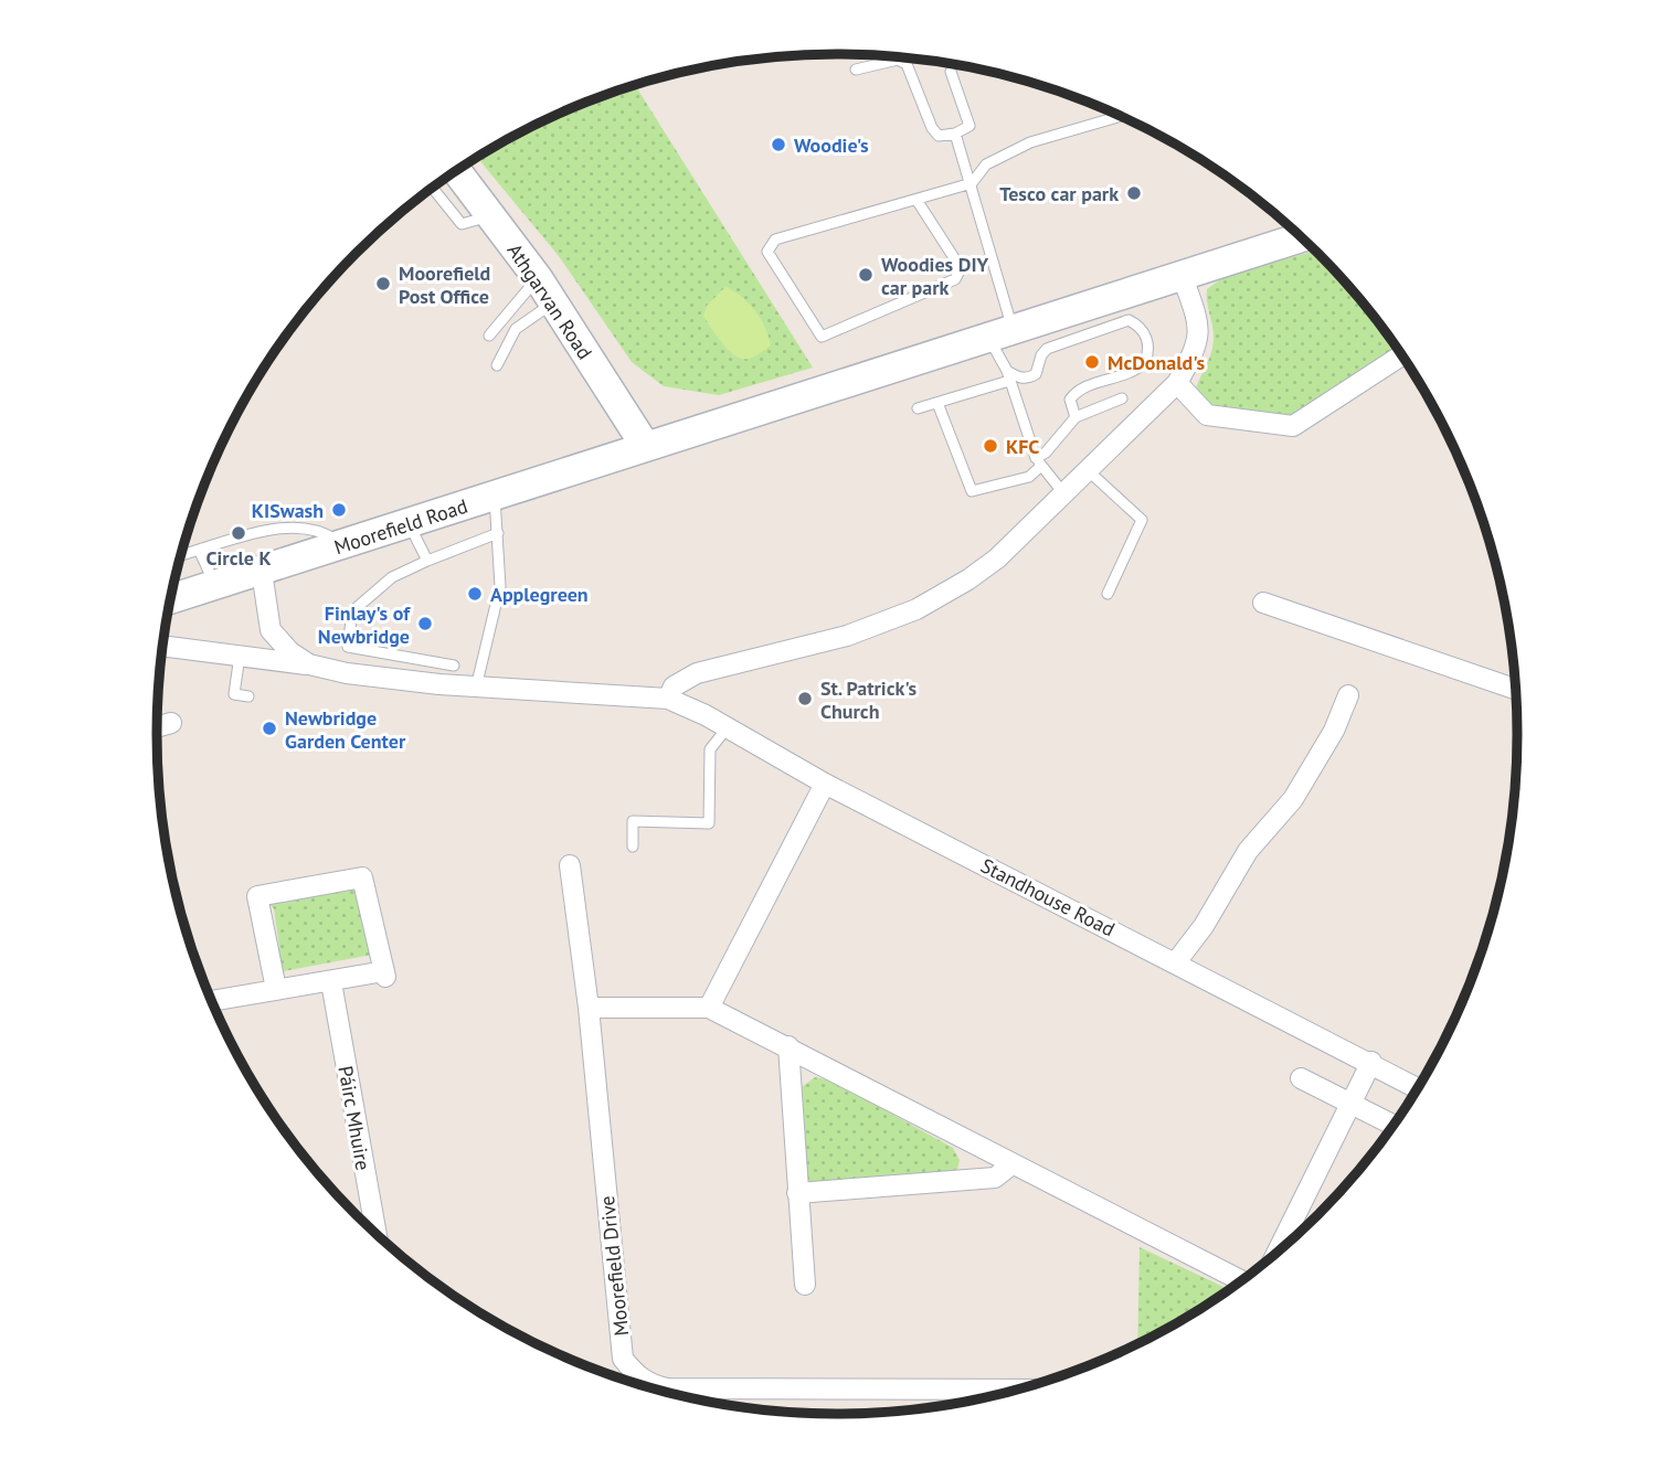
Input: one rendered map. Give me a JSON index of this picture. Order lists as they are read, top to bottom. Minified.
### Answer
{"streets":{"main road":["Athgarvan Road","Moorefield Road"],"street":["Standhouse Road","Páirc Mhuire","Moorefield Drive"]},"crossings":[["Athgarvan Road","Moorefield Road"]],"places":["Woodie's","Tesco car park","Woodies DIY car park","Moorefield Post Office","McDonald's","KFC","KISwash","Circle K","Applegreen","Finlay's of Newbridge","St. Patrick's Church","Newbridge Garden Center"]}
